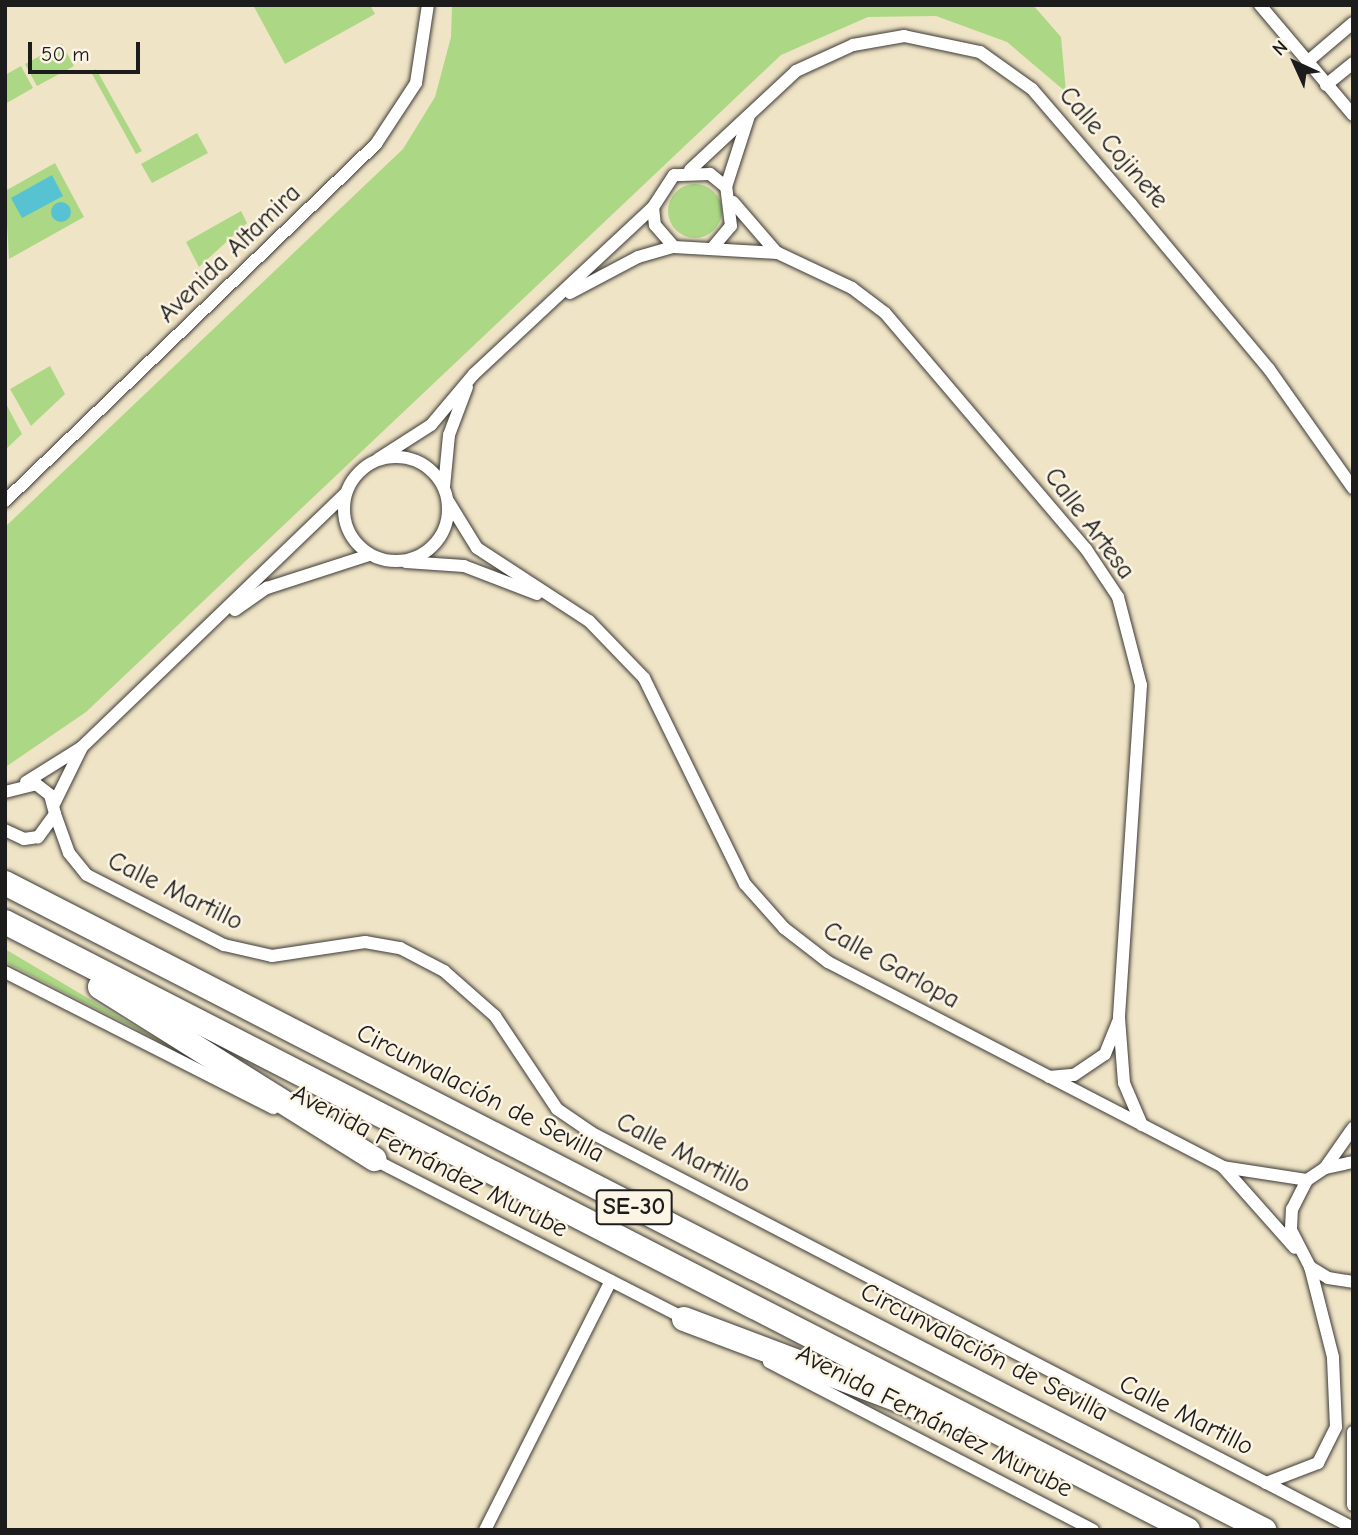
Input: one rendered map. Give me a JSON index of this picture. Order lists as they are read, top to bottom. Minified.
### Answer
{"streets":{"highway":["Circunvalación de Sevilla","SE-30"],"street":["Calle Cojinete","Avenida Altamira","Calle Artesa","Calle Martillo","Calle Garlopa","Avenida Fernández Murube"]},"crossings":[["Calle Cojinete","Calle Artesa"],["Calle Artesa","Calle Garlopa"]],"scale_bar":"50 m","north":"top left"}
